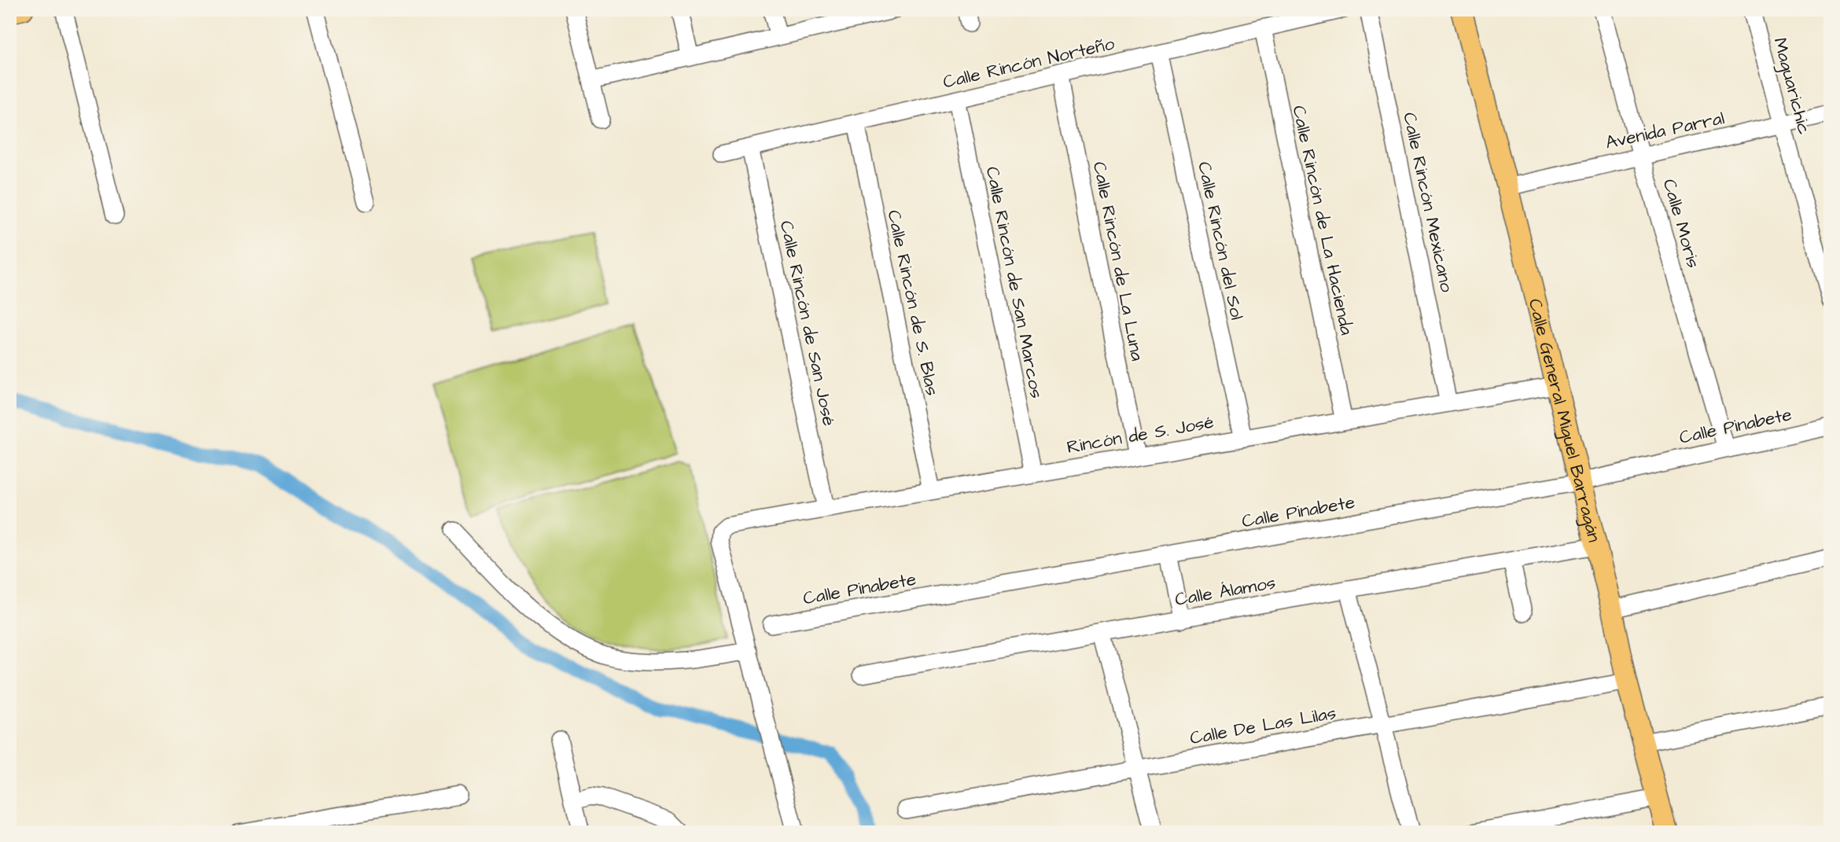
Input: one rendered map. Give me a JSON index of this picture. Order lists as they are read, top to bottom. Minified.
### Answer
{"streets":{"main road":["Calle General Miguel Barragán"],"street":["Calle Rincón Norteño","Maguarichic","Avenida Parral","Calle Rincón Mexicano","Calle Rincón de La Hacienda","Calle Moris","Calle Rincón del Sol","Calle Rincón de La Luna","Calle Rincón de San Marcos","Calle Rincón de S. Blas","Calle Rincón de San José","Calle Pinabete","Rincón de S. José","Calle Álamos","Calle De Las Lilas"]},"crossings":[["Calle Rincón Norteño","Calle Rincón de La Hacienda"],["Calle Rincón Norteño","Calle Rincón del Sol"],["Calle Rincón Norteño","Calle Rincón de La Luna"],["Calle Rincón Norteño","Calle Rincón de San Marcos"],["Calle Rincón Norteño","Calle Rincón de S. Blas"],["Calle Rincón Norteño","Calle Rincón de San José"],["Maguarichic","Avenida Parral"],["Avenida Parral","Calle Moris"],["Avenida Parral","Calle General Miguel Barragán"],["Calle Rincón Mexicano","Rincón de S. José"],["Calle Rincón de La Hacienda","Rincón de S. José"],["Calle Moris","Calle Pinabete"],["Calle Rincón del Sol","Rincón de S. José"],["Calle Rincón de La Luna","Rincón de S. José"],["Calle Rincón de San Marcos","Rincón de S. José"],["Calle Rincón de S. Blas","Rincón de S. José"],["Calle Rincón de San José","Rincón de S. José"],["Calle General Miguel Barragán","Calle Pinabete"],["Calle General Miguel Barragán","Rincón de S. José"],["Calle General Miguel Barragán","Calle Álamos"],["Calle General Miguel Barragán","Calle De Las Lilas"]]}
